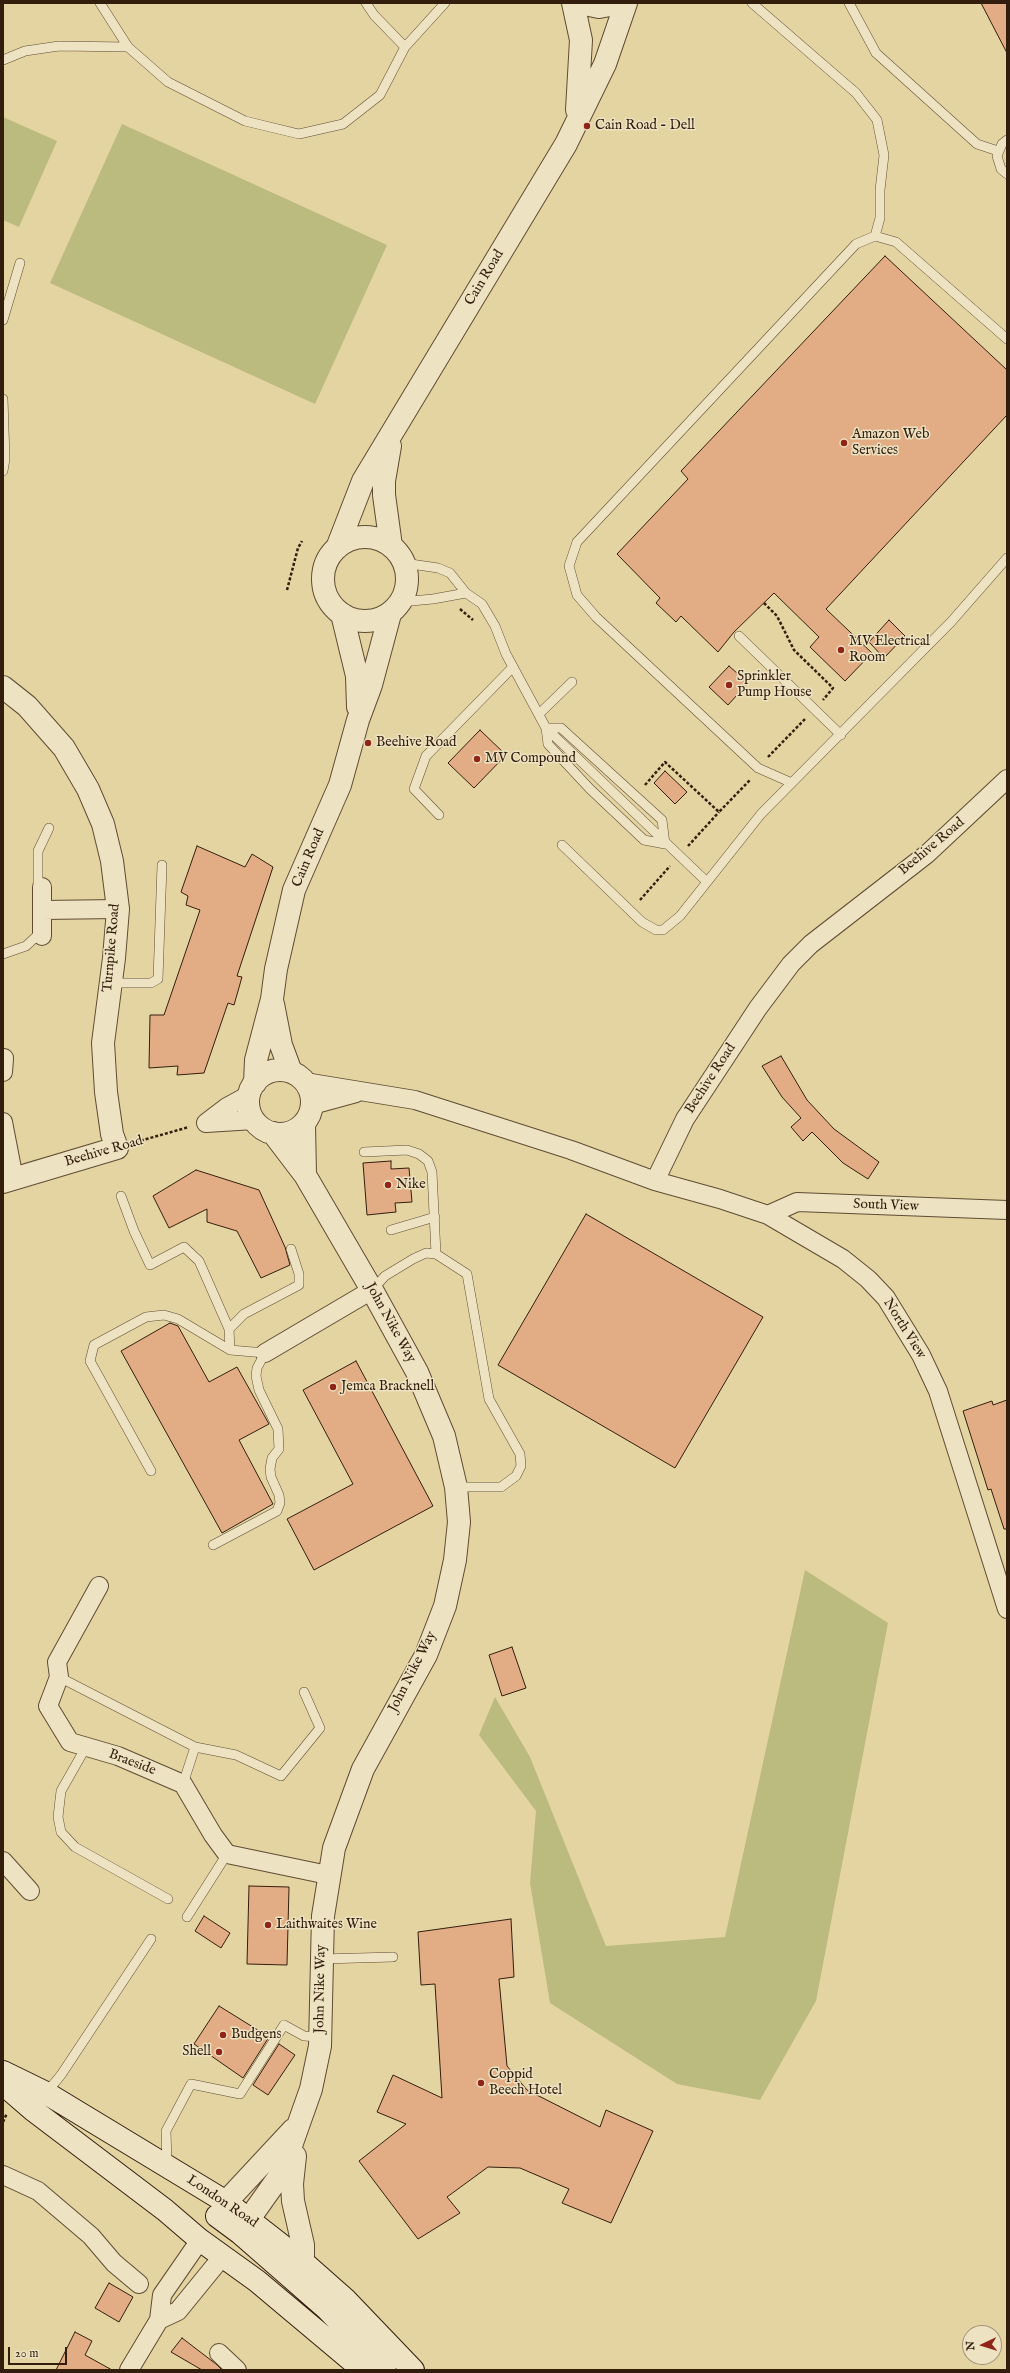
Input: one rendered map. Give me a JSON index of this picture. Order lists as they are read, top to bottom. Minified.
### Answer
{"streets":{"street":["Cain Road","Beehive Road","Turnpike Road","South View","John Nike Way","North View","Braeside","London Road"]},"crossings":[["Cain Road","John Nike Way"],["Beehive Road","Turnpike Road"],["Beehive Road","North View"],["South View","North View"],["John Nike Way","London Road"]],"places":["Cain Road - Dell","Amazon Web Services","MV Electrical Room","Sprinkler Pump House","Beehive Road","MV Compound","Nike","Jemca Bracknell","Laithwaites Wine","Budgens","Shell","Coppid Beech Hotel"],"scale_bar":"20 m","north":"left"}
